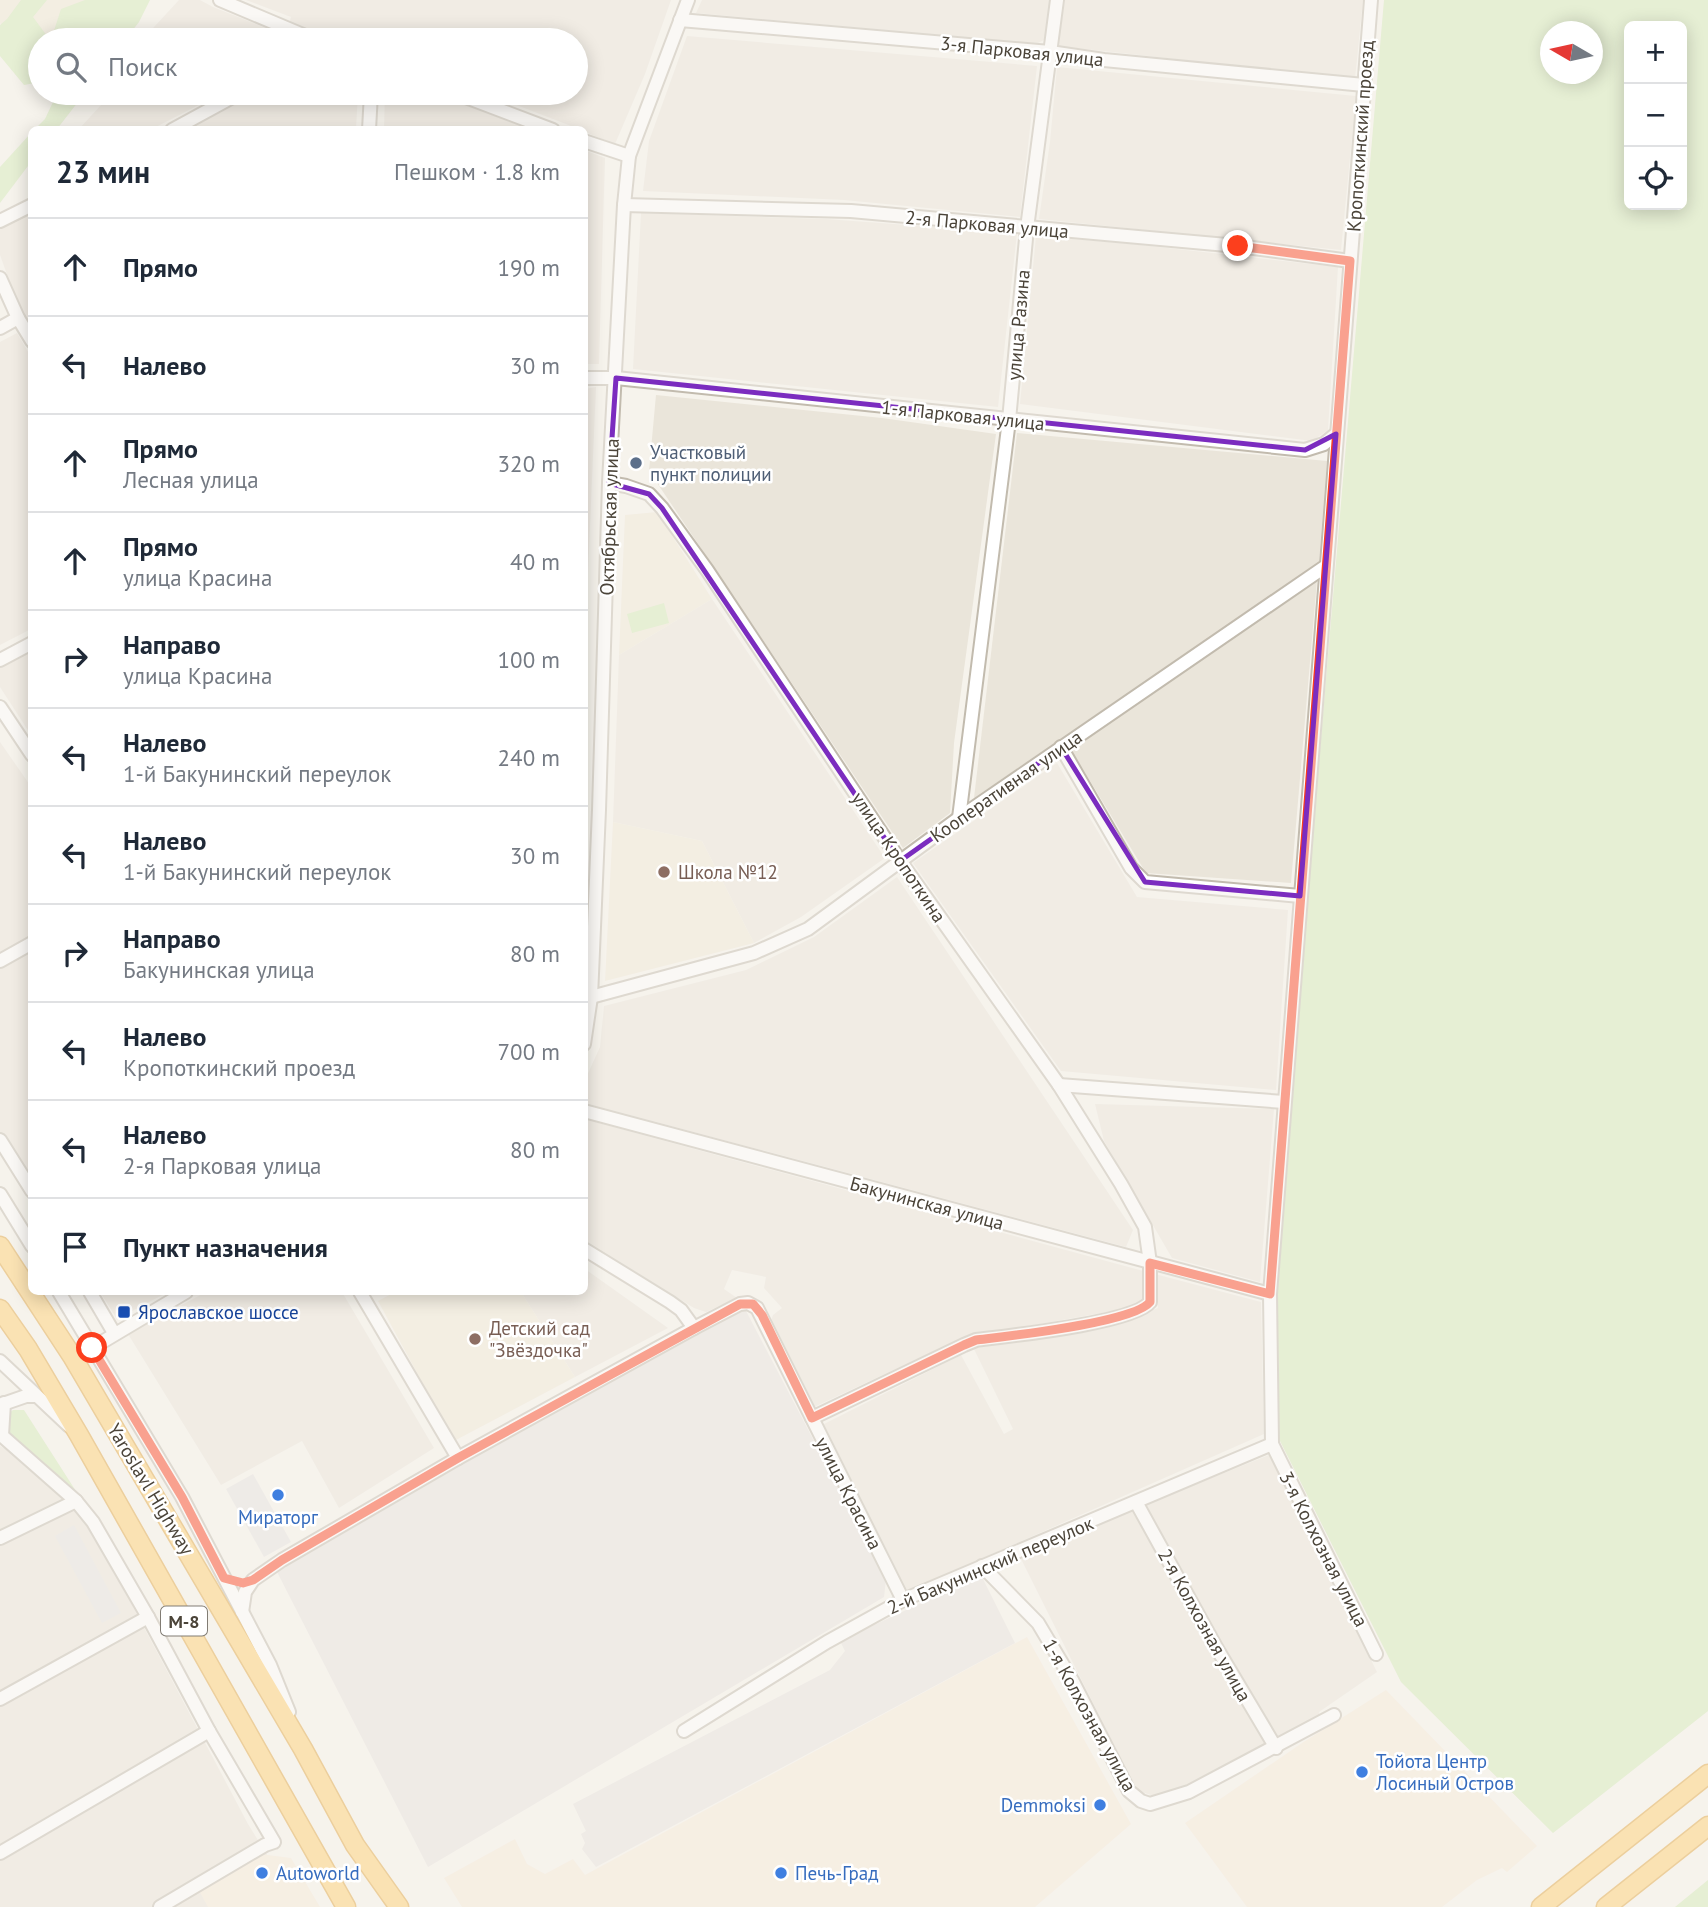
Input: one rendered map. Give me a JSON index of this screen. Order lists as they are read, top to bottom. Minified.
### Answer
{"streets":{"highway":["Yaroslavl Highway","М-8"],"street":["3-я Парковая улица","Кропоткинский проезд","2-я Парковая улица","улица Разина","1-я Парковая улица","Октябрьская улица","Кооперативная улица","улица Кропоткина","Бакунинская улица","улица Красина","3-я Колхозная улица","2-й Бакунинский переулок","2-я Колхозная улица","1-я Колхозная улица"]},"crossings":[["3-я Парковая улица","Кропоткинский проезд"],["3-я Парковая улица","улица Разина"],["3-я Парковая улица","Октябрьская улица"],["Кропоткинский проезд","2-я Парковая улица"],["Кропоткинский проезд","1-я Парковая улица"],["Кропоткинский проезд","Кооперативная улица"],["Кропоткинский проезд","Бакунинская улица"],["Кропоткинский проезд","3-я Колхозная улица"],["Кропоткинский проезд","2-й Бакунинский переулок"],["2-я Парковая улица","улица Разина"],["2-я Парковая улица","Октябрьская улица"],["улица Разина","1-я Парковая улица"],["улица Разина","Кооперативная улица"],["1-я Парковая улица","Октябрьская улица"],["Октябрьская улица","Кооперативная улица"],["Октябрьская улица","улица Кропоткина"],["Кооперативная улица","улица Кропоткина"],["улица Кропоткина","Бакунинская улица"],["улица Кропоткина","улица Красина"],["улица Красина","2-й Бакунинский переулок"],["3-я Колхозная улица","2-й Бакунинский переулок"],["2-й Бакунинский переулок","2-я Колхозная улица"],["2-й Бакунинский переулок","1-я Колхозная улица"],["2-я Колхозная улица","1-я Колхозная улица"]],"places":{"other":["Участковый пункт полиции","Школа №12","Детский сад \"Звёздочка\"","Мираторг","Тойота Центр Лосиный Остров","Demmoksi","Autoworld","Печь-Град"],"transit":["Ярославское шоссе"]},"north":"left","page":{"map_buttons":["+","−"],"search":"Поиск","heading":["23 мин","Пешком · 1.8 km"],"list":[["Прямо","190 m"],["Налево","30 m"],["Прямо","Лесная улица","320 m"],["Прямо","улица Красина","40 m"],["Направо","улица Красина","100 m"],["Налево","1-й Бакунинский переулок","240 m"],["Налево","1-й Бакунинский переулок","30 m"],["Направо","Бакунинская улица","80 m"],["Налево","Кропоткинский проезд","700 m"],["Налево","2-я Парковая улица","80 m"],"Пункт назначения"]}}
